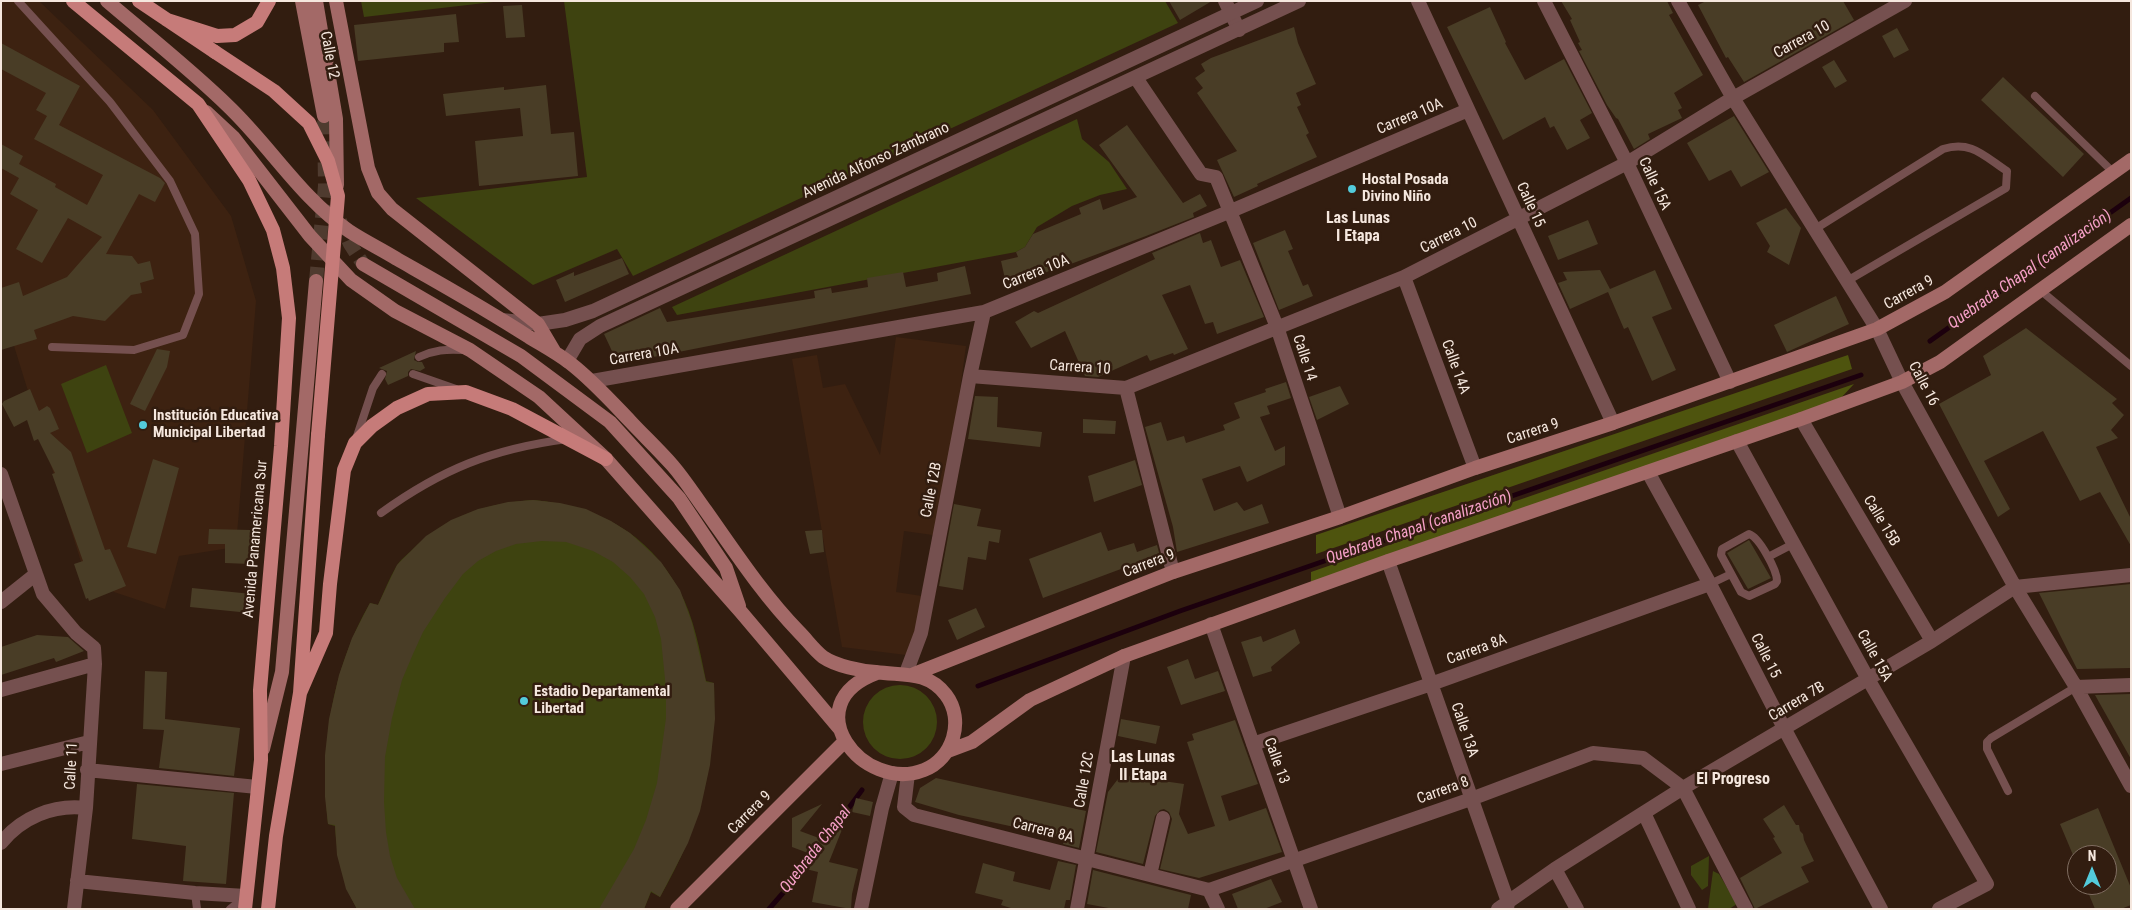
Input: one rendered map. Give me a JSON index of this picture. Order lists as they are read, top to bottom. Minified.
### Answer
{"streets":{"main road":["Calle 12","Carrera 9","Avenida Panamericana Sur"],"street":["Carrera 10","Carrera 10A","Avenida Alfonso Zambrano","Calle 15A","Calle 15","Calle 14","Calle 14A","Calle 16","Calle 12B","Calle 15B","Carrera 8A","Carrera 7B","Calle 13A","Calle 13","Calle 11","Calle 12C","Carrera 8"]},"crossings":[["Carrera 10","Calle 15A"],["Carrera 10","Calle 15"],["Carrera 10","Calle 14"],["Carrera 10","Calle 14A"],["Carrera 10","Calle 16"],["Carrera 10","Calle 12B"],["Carrera 10A","Calle 15"],["Carrera 10A","Calle 14"],["Carrera 10A","Calle 12B"],["Calle 15A","Carrera 9"],["Calle 15A","Carrera 7B"],["Calle 15","Carrera 9"],["Calle 15","Carrera 8A"],["Calle 15","Carrera 7B"],["Carrera 9","Calle 14"],["Carrera 9","Calle 14A"],["Carrera 9","Calle 16"],["Carrera 9","Calle 12B"],["Carrera 9","Carrera 8A"],["Calle 16","Carrera 7B"],["Calle 12B","Carrera 8A"],["Calle 15B","Carrera 7B"],["Carrera 8A","Calle 13A"],["Carrera 8A","Calle 13"],["Carrera 8A","Calle 12C"],["Carrera 8A","Carrera 8"],["Carrera 7B","Calle 13A"],["Carrera 7B","Carrera 8"],["Calle 13A","Carrera 8"],["Calle 13","Carrera 8"]],"districts":["Las Lunas I Etapa","Las Lunas II Etapa","El Progreso"],"water":["Quebrada Chapal (canalización)","Quebrada Chapal"],"places":["Hostal Posada Divino Niño","Institución Educativa Municipal Libertad","Estadio Departamental Libertad"],"north":"top"}
